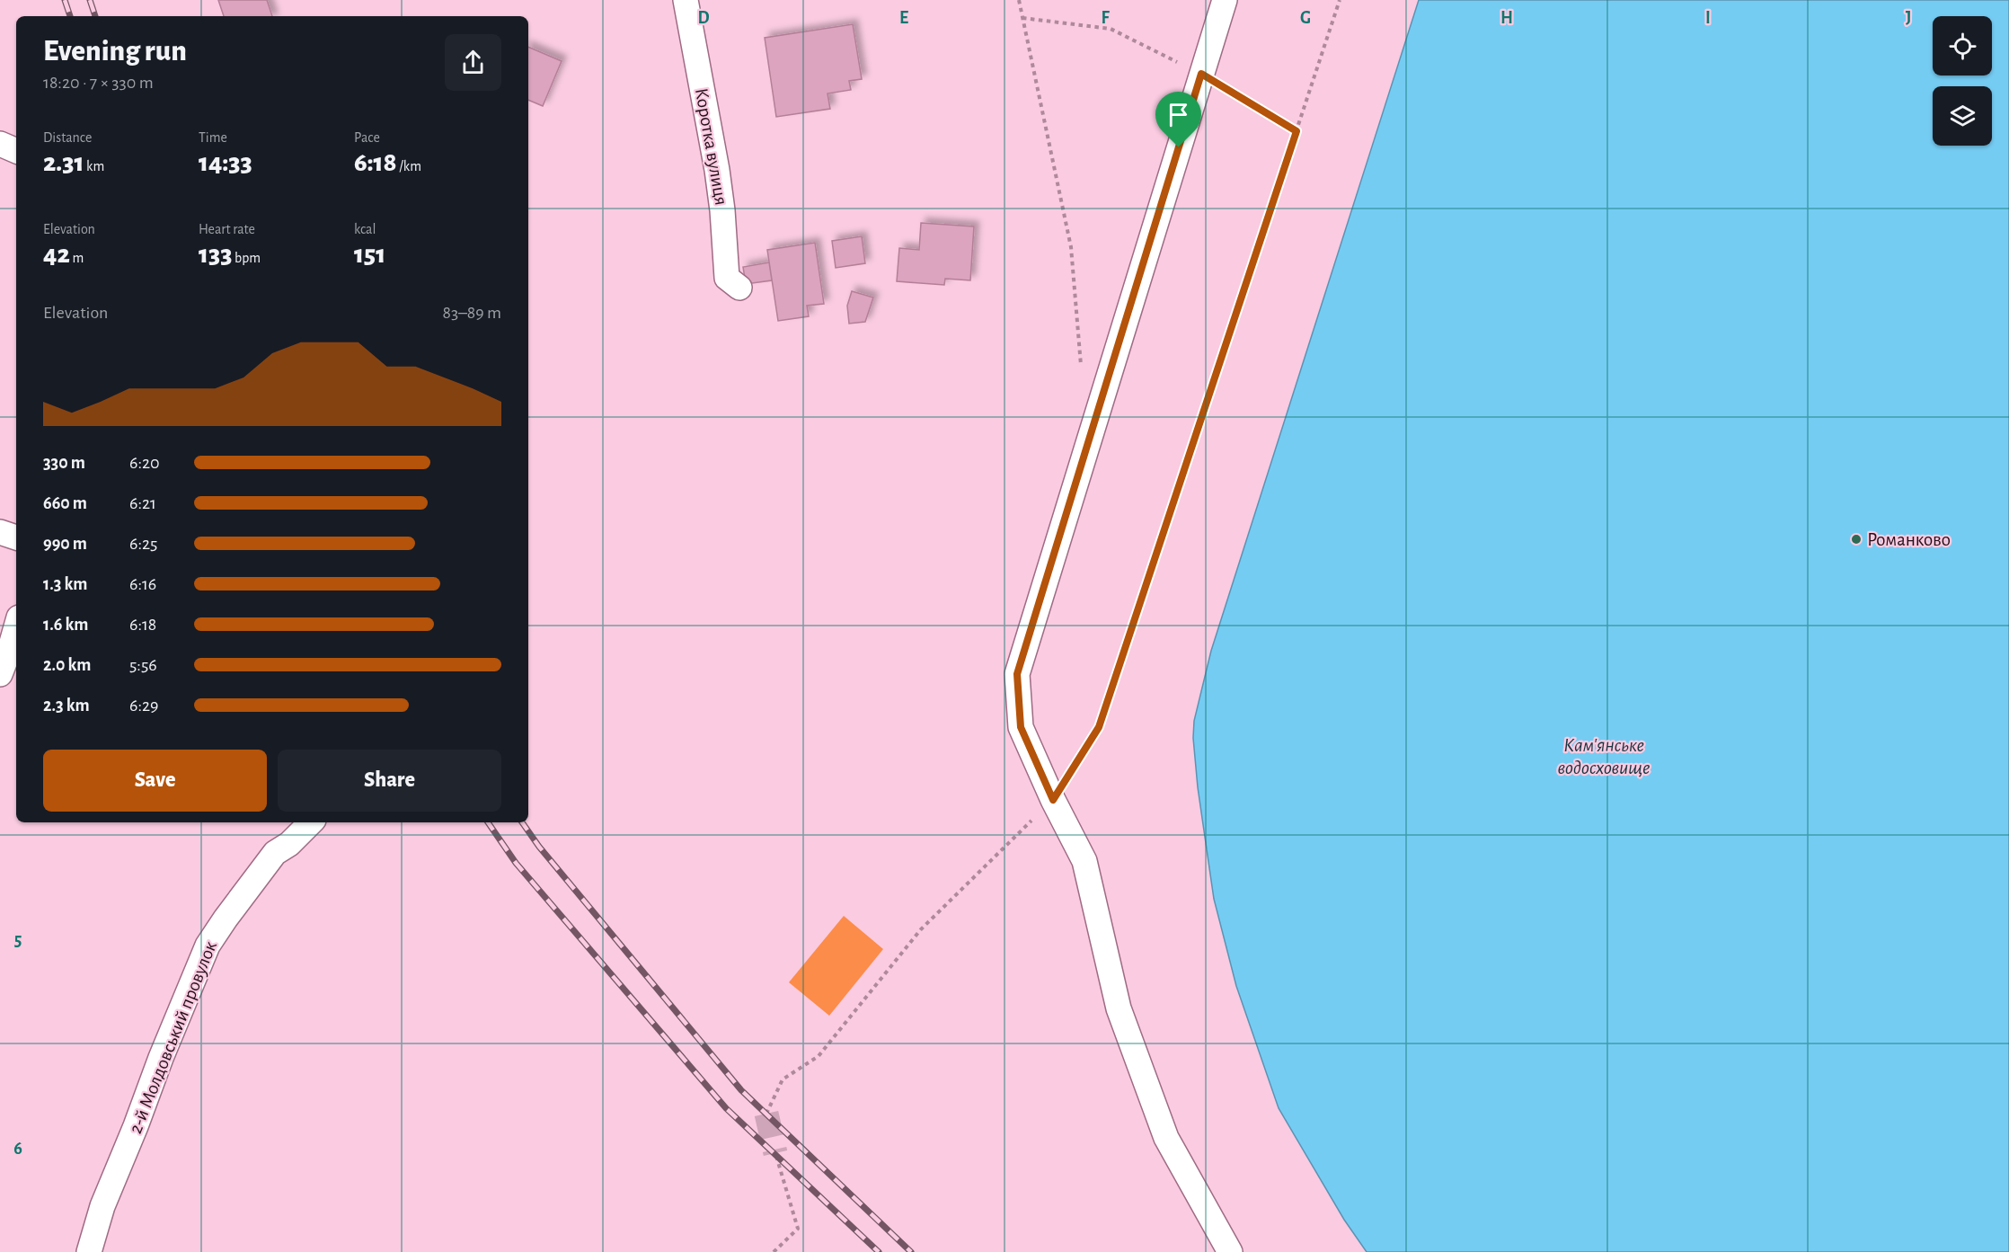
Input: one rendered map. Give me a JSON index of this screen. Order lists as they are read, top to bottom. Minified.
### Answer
{"streets":{"street":["Коротка вулиця","2-й Молдовський провулок"]},"water":["Кам'янське водосховище"],"places":["Романково"],"page":{"heading":["Evening run","18:20 · 7 × 330 m"],"stats":[["Distance","2.31 km"],["Time","14:33"],["Pace","6:18 /km"],["Elevation","42 m"],["Heart rate","133 bpm"],["kcal","151"]],"chart":["Elevation","83–89 m"],"list":[{"name":"330 m","note":"6:20"},{"name":"660 m","note":"6:21"},{"name":"990 m","note":"6:25"},{"name":"1.3 km","note":"6:16"},{"name":"1.6 km","note":"6:18"},{"name":"2.0 km","note":"5:56"},{"name":"2.3 km","note":"6:29"}],"buttons":["Save","Share"]},"grid":{"columns":["D","E","F","G","H","I","J"],"rows":["5","6"]}}
